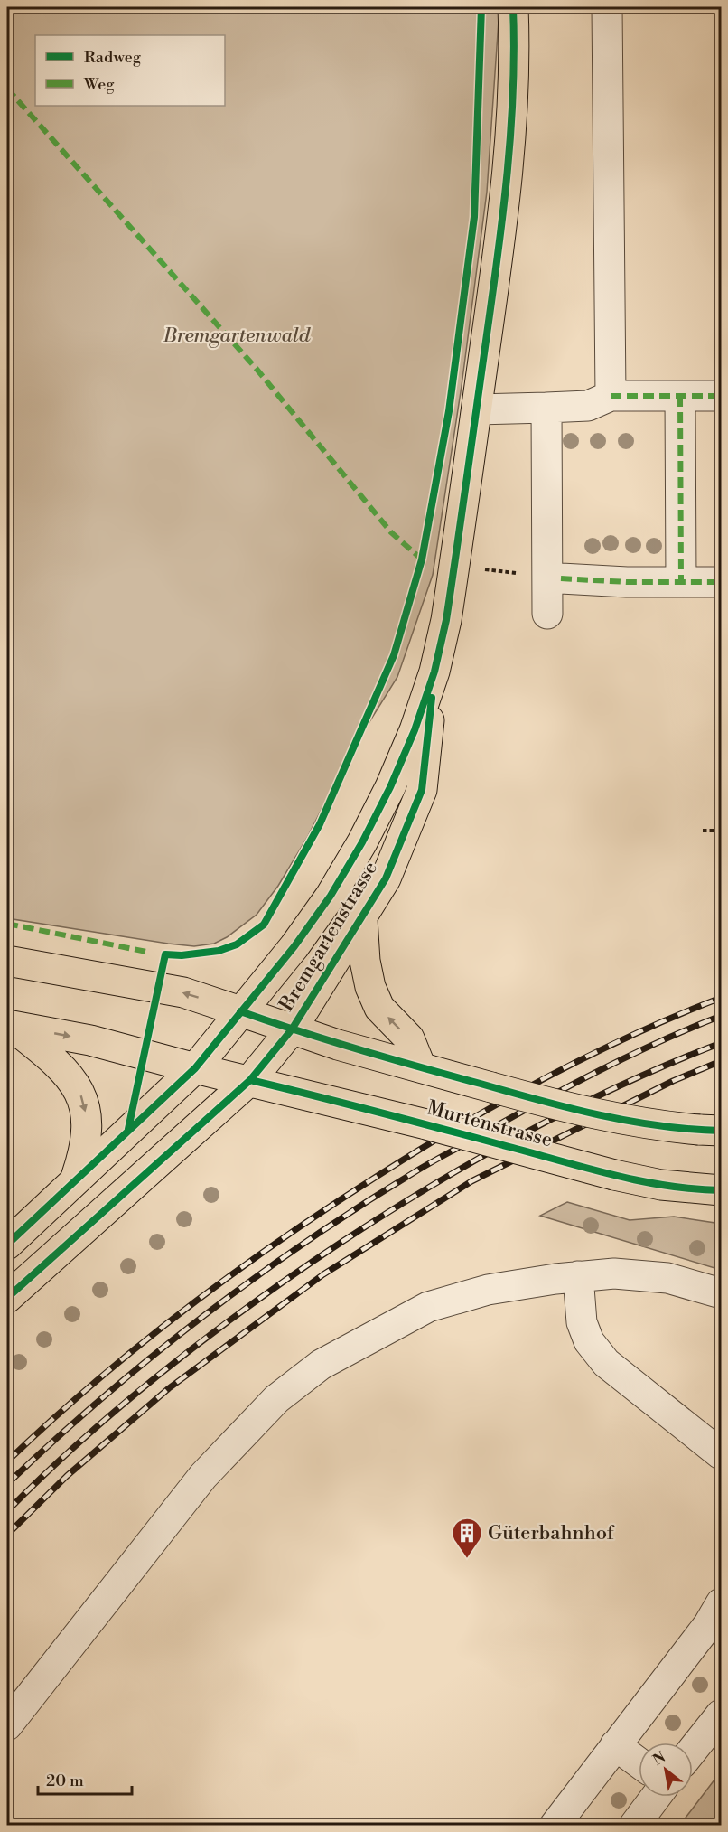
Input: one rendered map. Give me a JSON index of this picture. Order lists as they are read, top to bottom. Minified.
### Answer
{"streets":{"main road":["Bremgartenstrasse","Murtenstrasse"]},"crossings":[["Bremgartenstrasse","Murtenstrasse"]],"parks":["Bremgartenwald"],"places":{"building":["Güterbahnhof"]},"legend":["Radweg","Weg"],"scale_bar":"20 m","north":"top left"}
